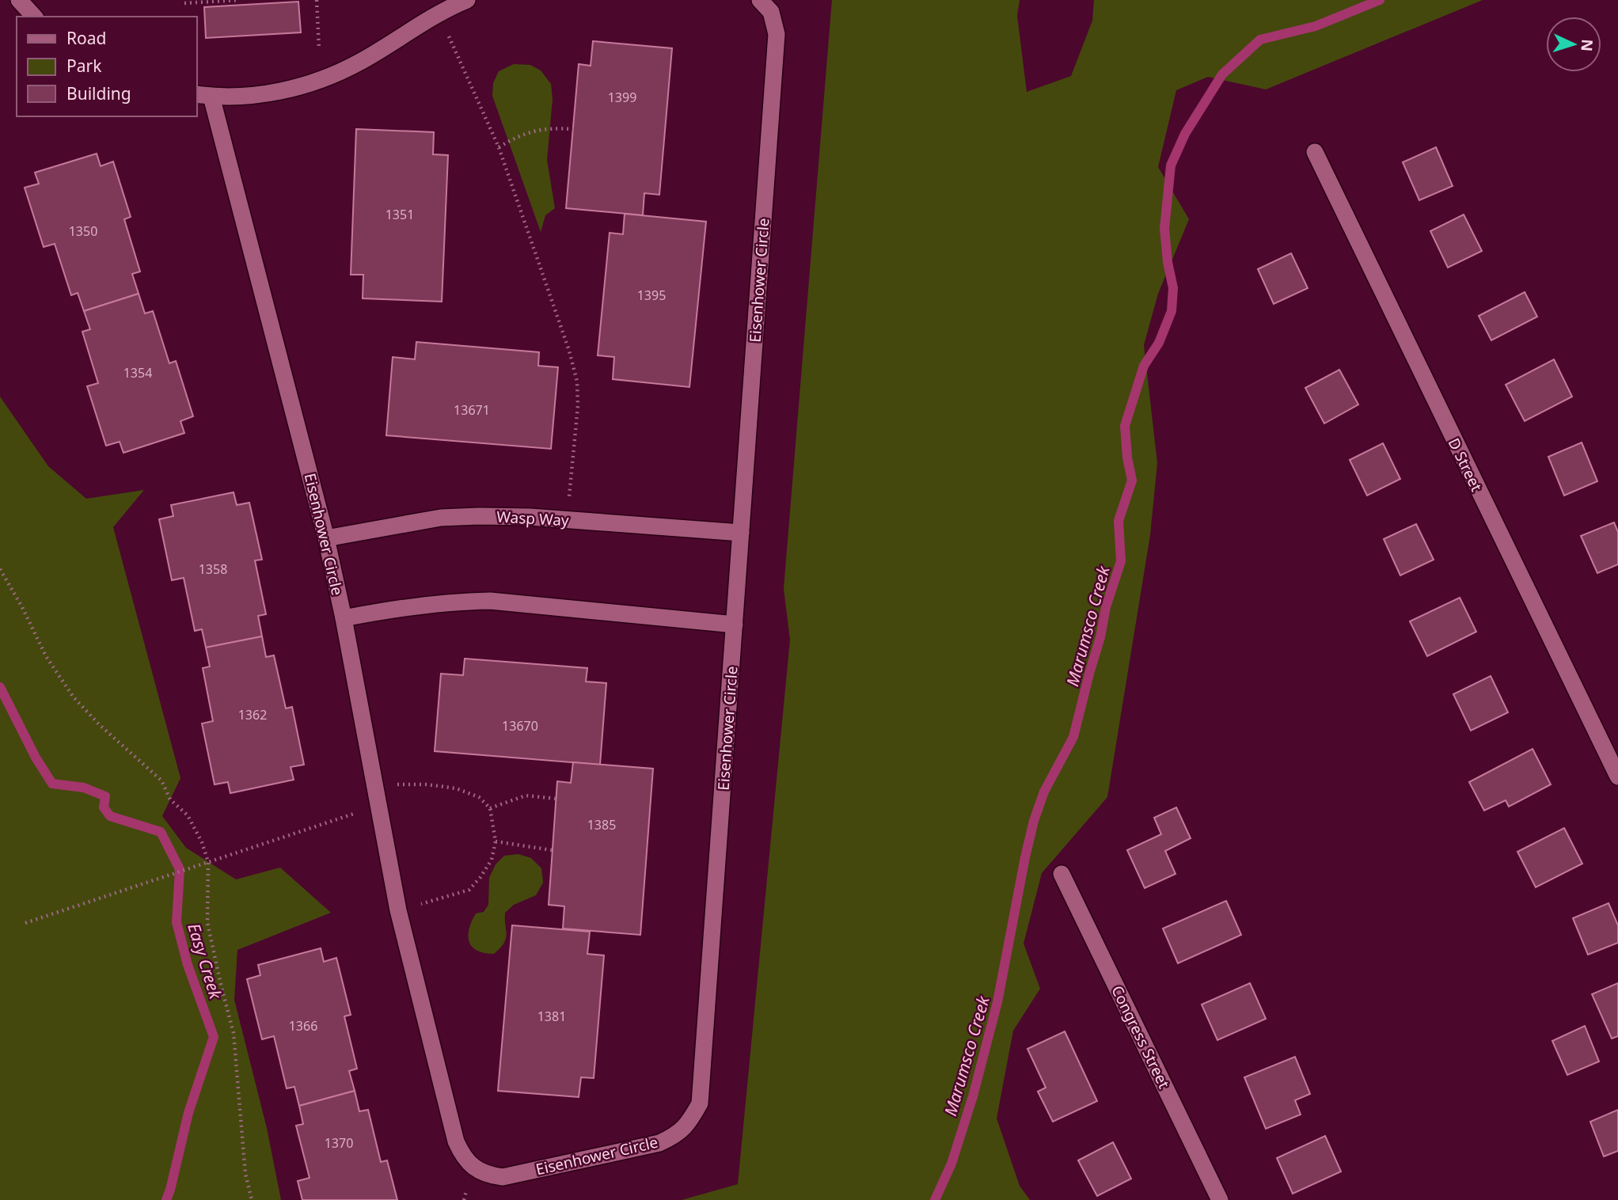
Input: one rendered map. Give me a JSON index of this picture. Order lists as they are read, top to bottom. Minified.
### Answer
{"streets":{"street":["Eisenhower Circle","D Street","Wasp Way","Congress Street"]},"crossings":[["Eisenhower Circle","Wasp Way"]],"water":["Marumsco Creek","Easy Creek"],"house_numbers":["1399","1351","1350","1395","1354","13671","1358","1362","13670","1385","1381","1366","1370"],"legend":["Road","Park","Building"],"north":"right"}
